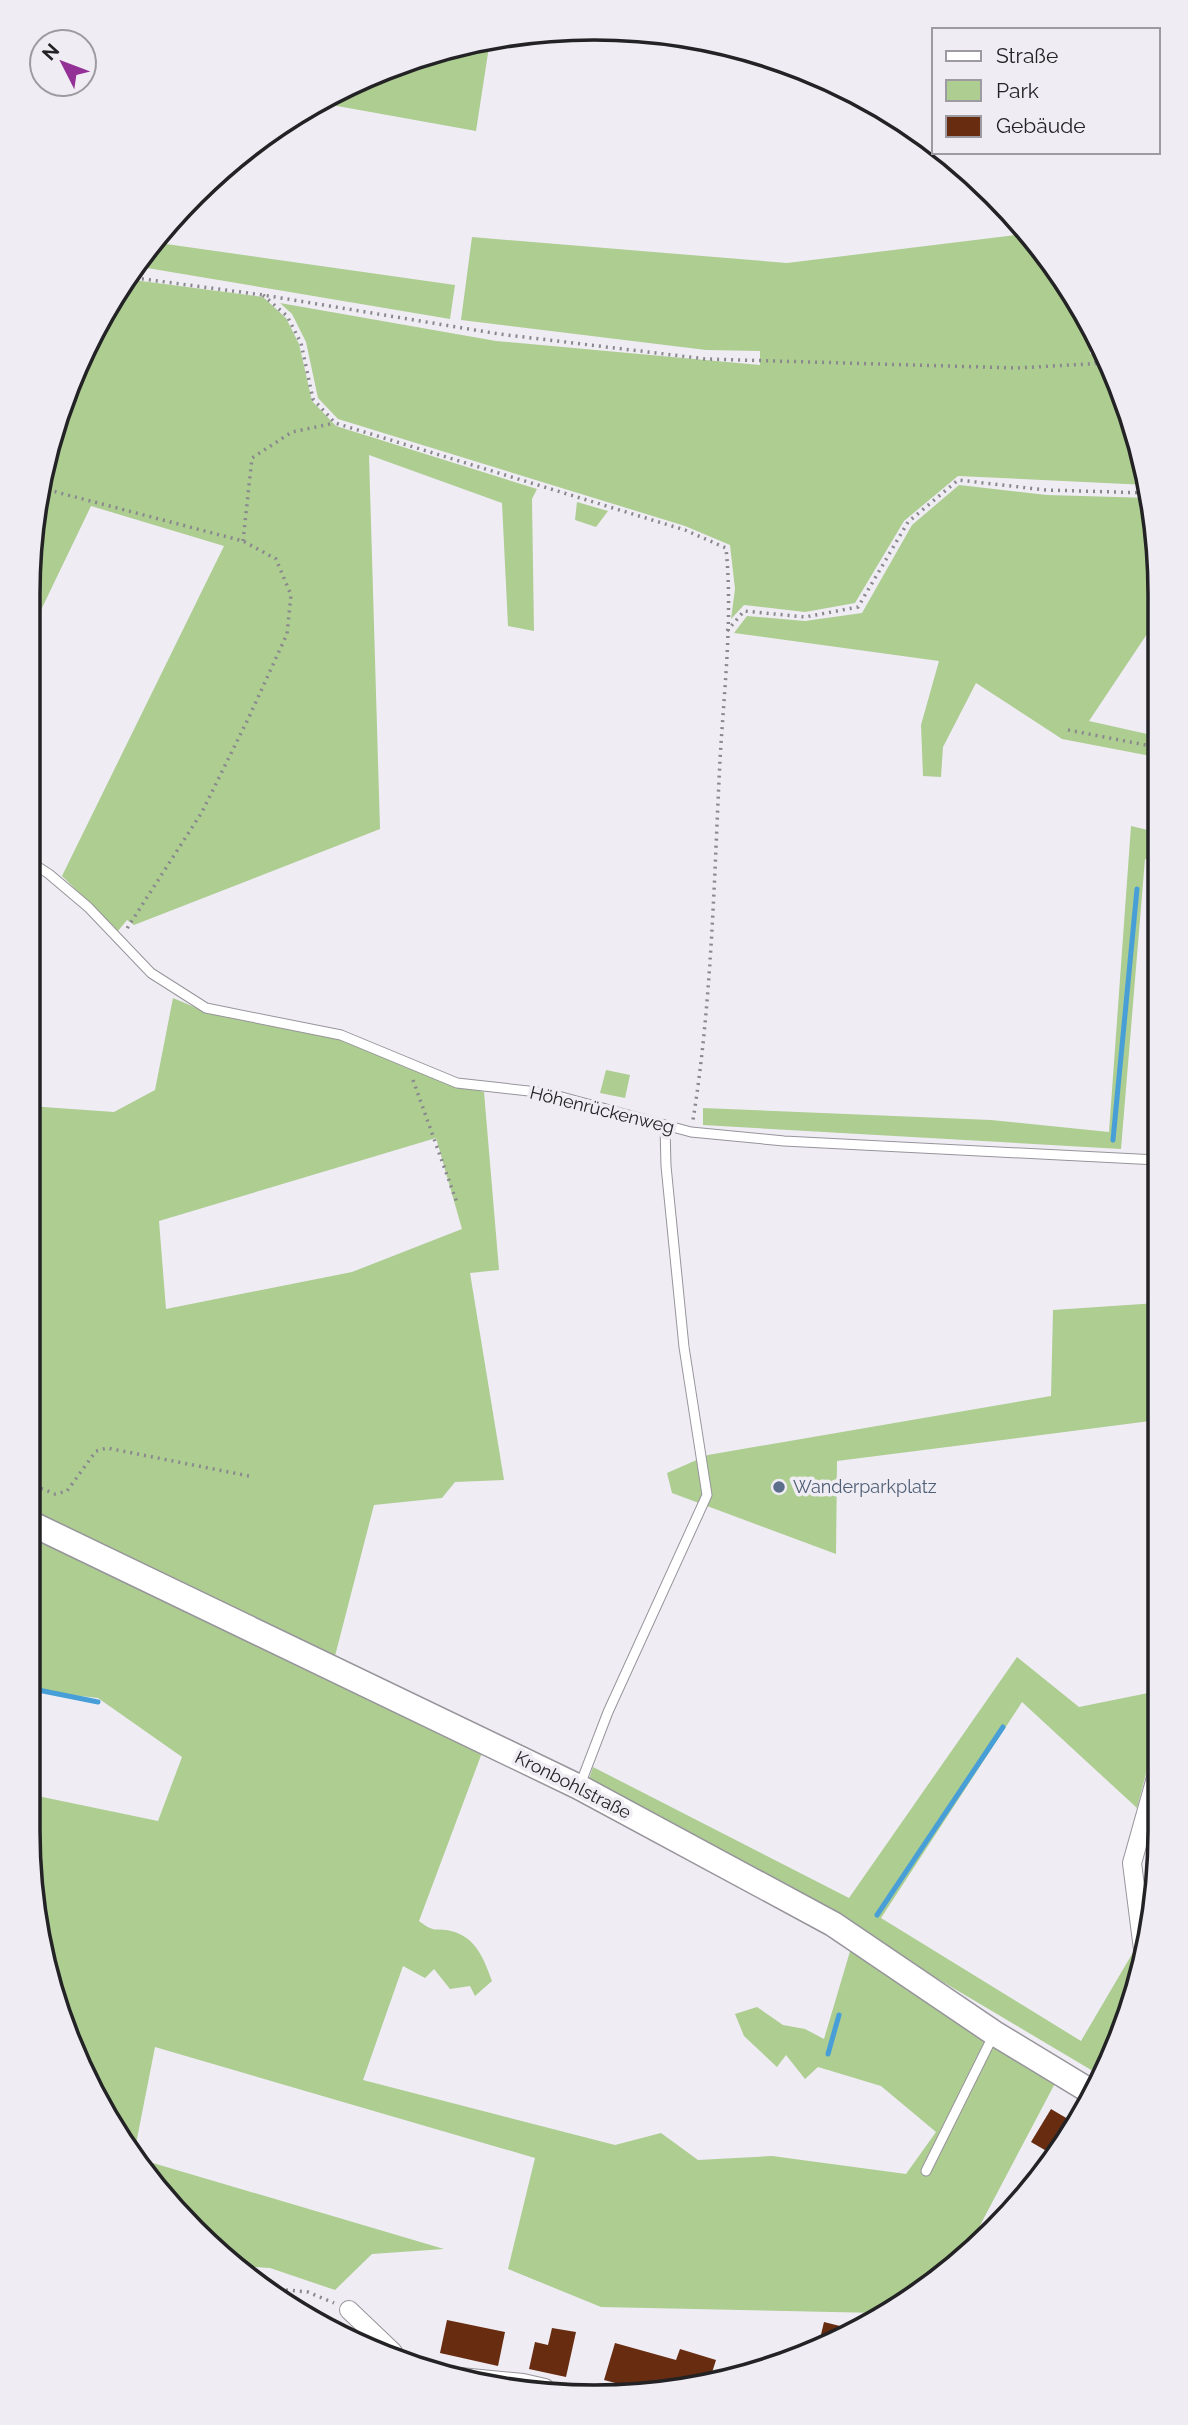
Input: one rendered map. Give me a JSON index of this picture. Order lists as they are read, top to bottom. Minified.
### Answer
{"streets":{"main road":["Kronbohlstraße"],"lane":["Höhenrückenweg"]},"places":["Wanderparkplatz"],"legend":["Straße","Park","Gebäude"],"north":"top left"}
